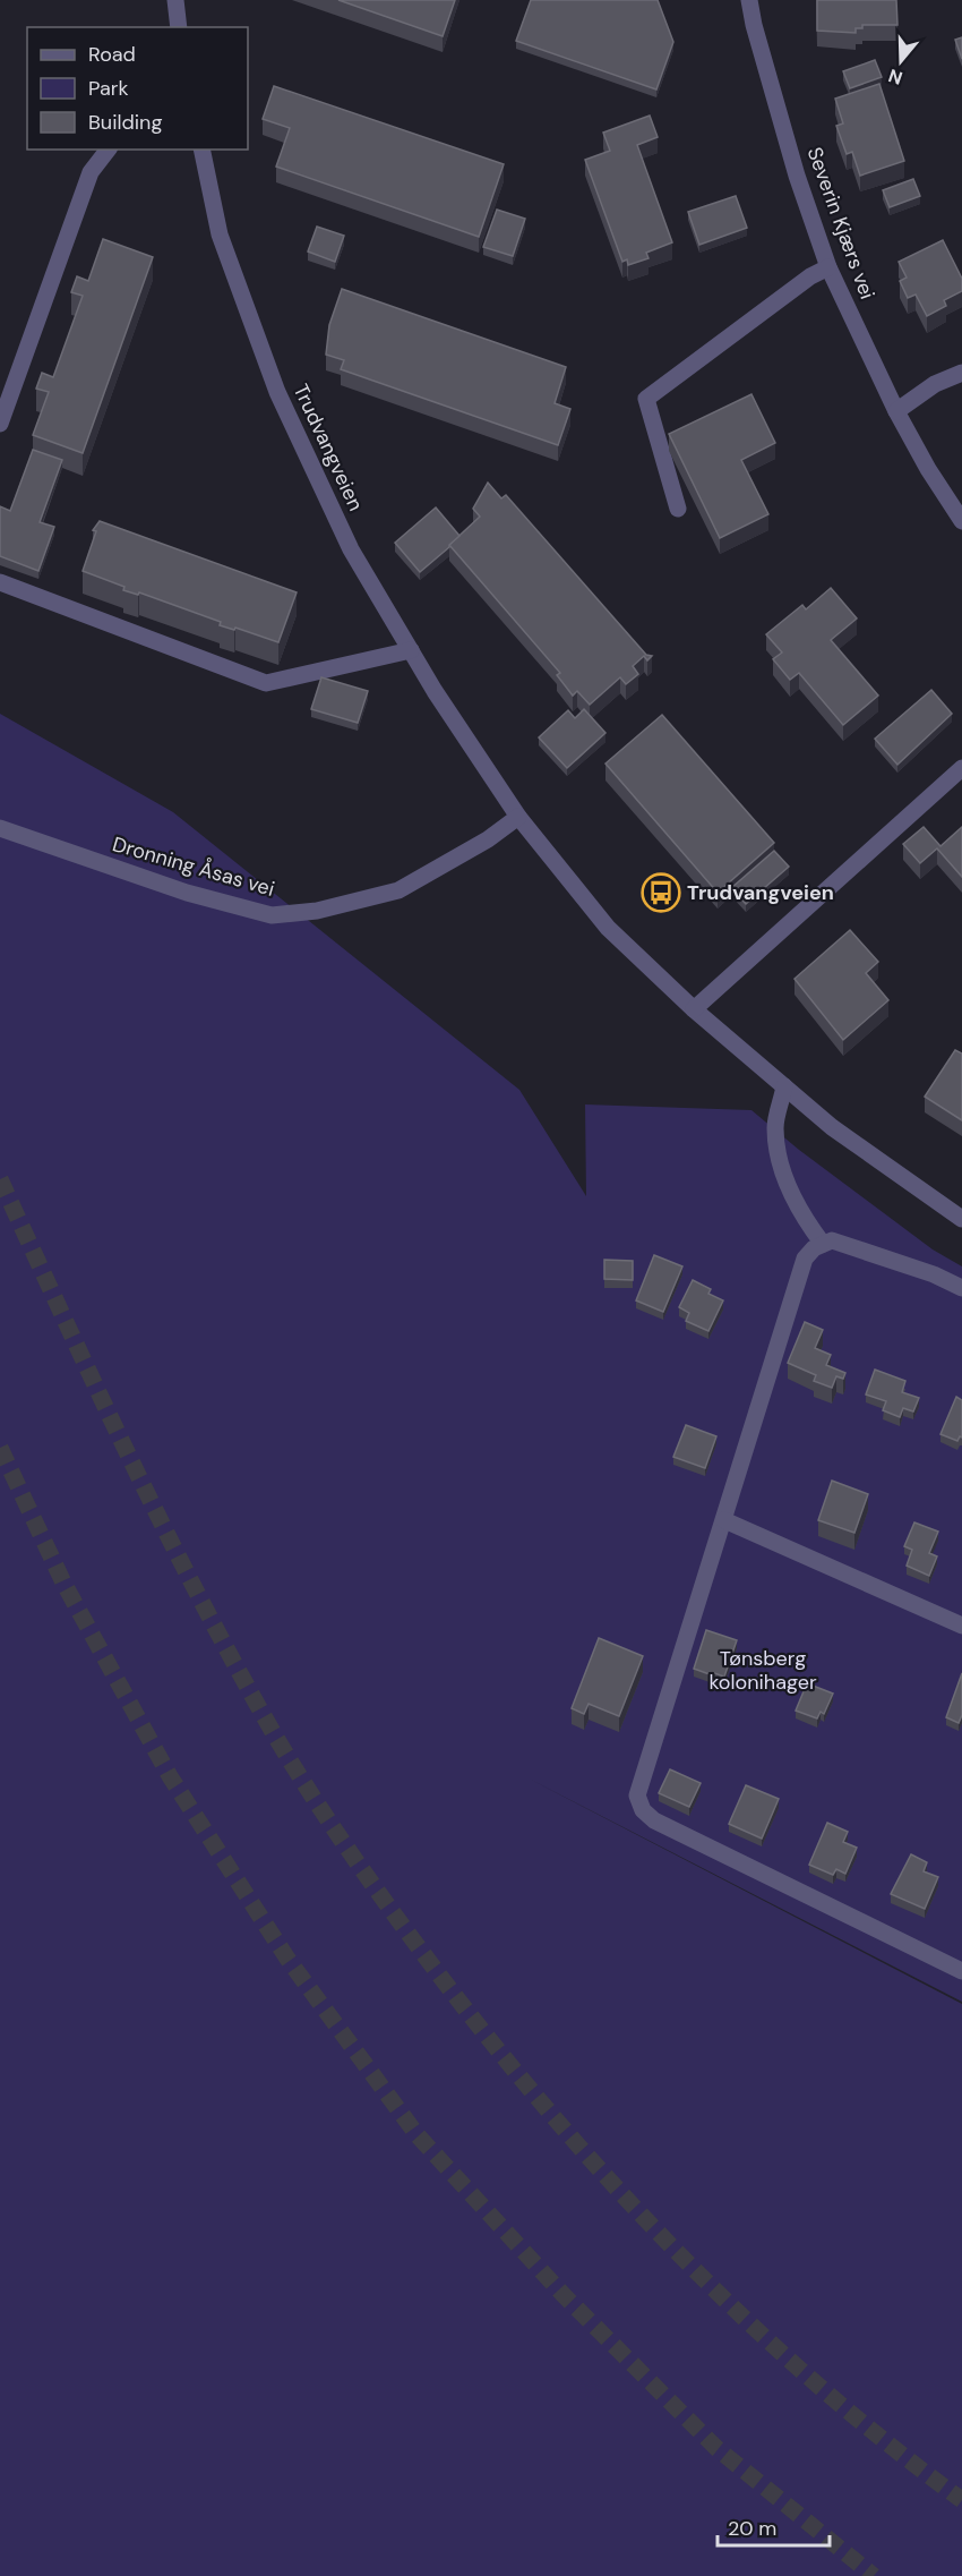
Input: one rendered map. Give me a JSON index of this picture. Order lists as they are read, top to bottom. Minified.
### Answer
{"streets":{"street":["Severin Kjærs vei","Trudvangveien","Dronning Åsas vei"]},"crossings":[["Trudvangveien","Dronning Åsas vei"]],"parks":["Tønsberg kolonihager"],"places":{"bus stop":["Trudvangveien"]},"legend":["Road","Park","Building"],"scale_bar":"20 m","north":"bottom"}
